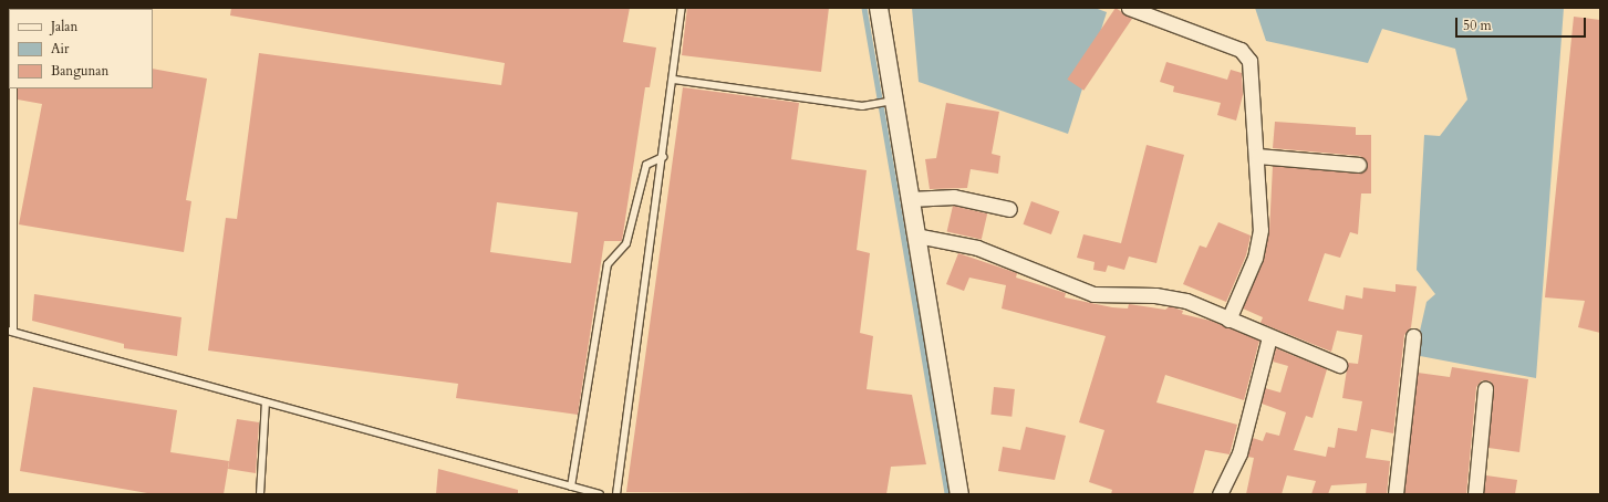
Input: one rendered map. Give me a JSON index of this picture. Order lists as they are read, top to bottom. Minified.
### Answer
{"legend":["Jalan","Air","Bangunan"],"scale_bar":"50 m"}
